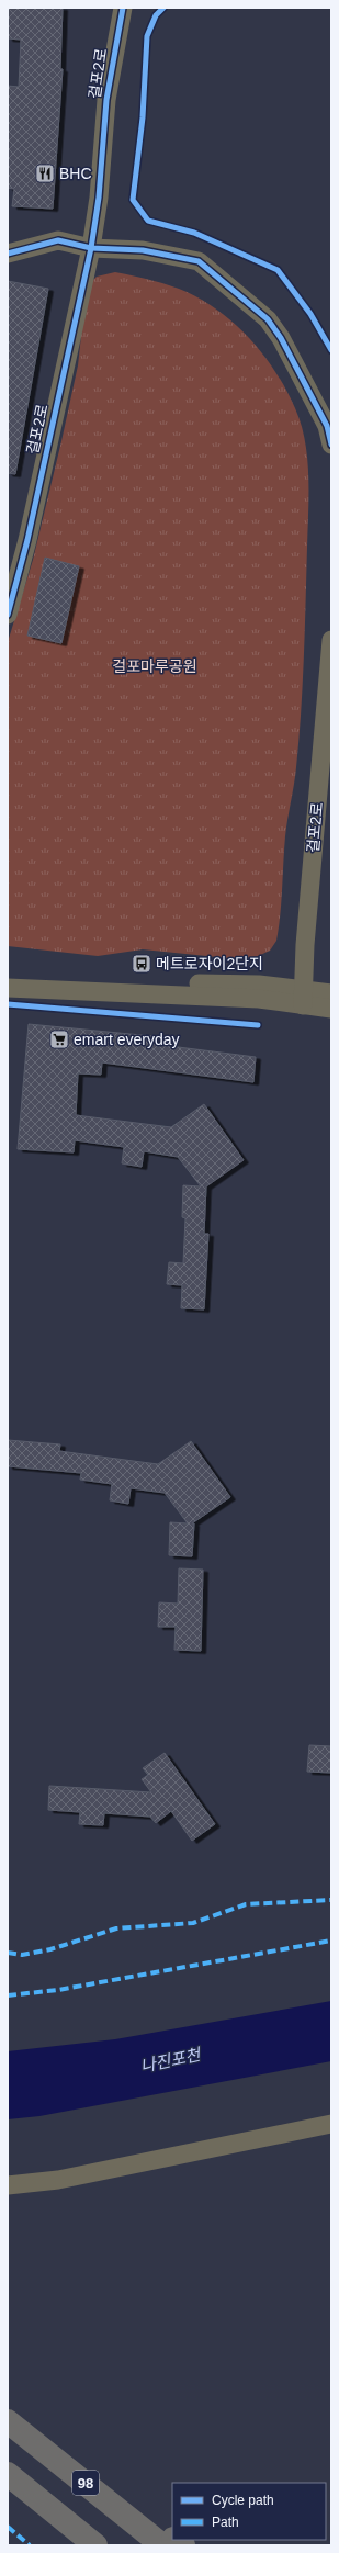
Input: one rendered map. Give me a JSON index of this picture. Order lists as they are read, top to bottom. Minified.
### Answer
{"streets":{"highway":["98"],"street":["걸포2로"]},"water":["나진포천"],"parks":["걸포마루공원"],"places":{"restaurant":["BHC"],"bus stop":["메트로자이2단지"],"supermarket":["emart everyday"]},"legend":["Cycle path","Path"]}
